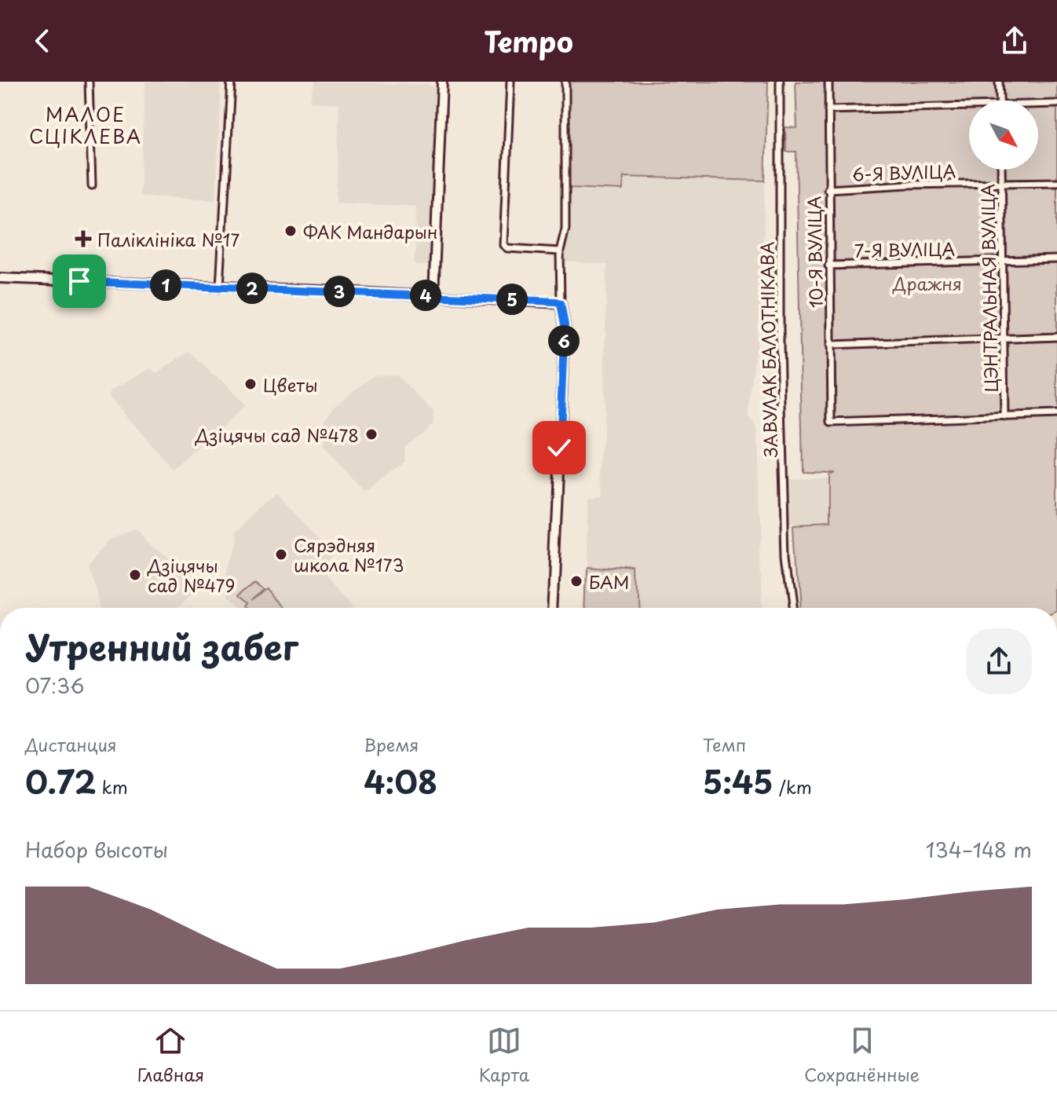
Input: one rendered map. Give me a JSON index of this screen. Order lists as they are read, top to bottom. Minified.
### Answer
{"streets":{"street":["6-Я ВУЛІЦА","7-Я ВУЛІЦА","10-Я ВУЛІЦА","ЦЭНТРАЛЬНАЯ ВУЛІЦА","ЗАВУЛАК БАЛОТНІКАВА"]},"crossings":[["6-Я ВУЛІЦА","10-Я ВУЛІЦА"],["6-Я ВУЛІЦА","ЦЭНТРАЛЬНАЯ ВУЛІЦА"],["7-Я ВУЛІЦА","10-Я ВУЛІЦА"],["7-Я ВУЛІЦА","ЦЭНТРАЛЬНАЯ ВУЛІЦА"],["10-Я ВУЛІЦА","ЦЭНТРАЛЬНАЯ ВУЛІЦА"]],"districts":["МАЛОЕ СЦІКЛЕВА"],"parks":["Дражня"],"places":{"other":["ФАК Мандарын","Цветы","Дзіцячы сад №478","Сярэдняя школа №173","Дзіцячы сад №479","БАМ"],"health":["Паліклініка №17"]},"north":"bottom right","page":{"header":"Tempo","pins":["1","2","3","4","5","6"],"heading":["Утренний забег","07:36"],"stats":[["Дистанция","0.72 km"],["Время","4:08"],["Темп","5:45 /km"]],"chart":["Набор высоты","134–148 m"],"tabs":["Главная","Карта","Сохранённые"]}}
